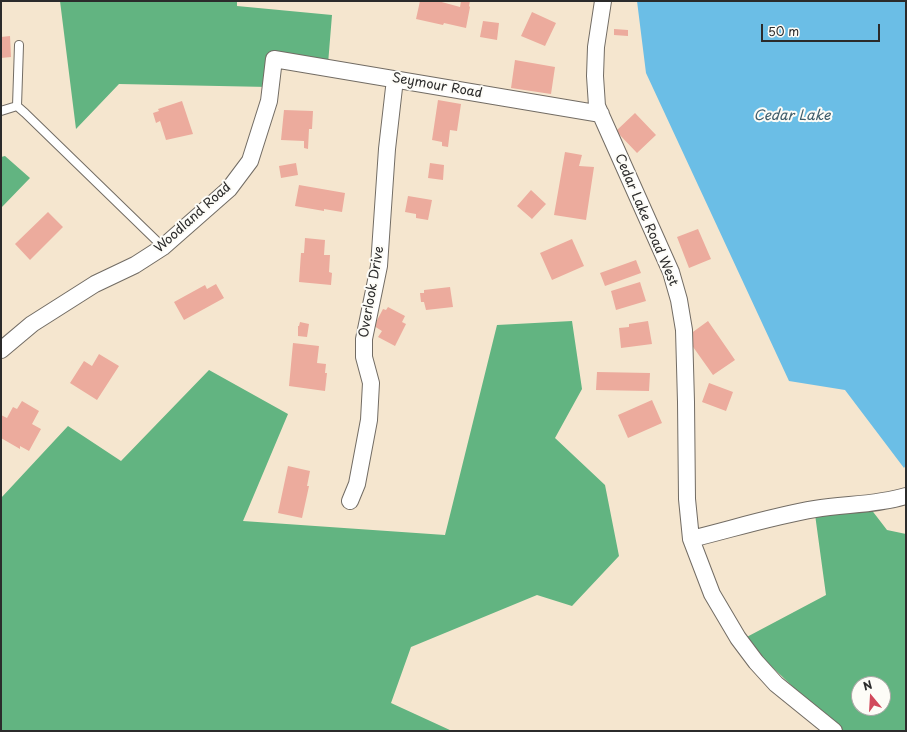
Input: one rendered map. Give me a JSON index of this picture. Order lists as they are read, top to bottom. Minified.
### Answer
{"streets":{"street":["Seymour Road","Woodland Road","Cedar Lake Road West","Overlook Drive"]},"crossings":[["Seymour Road","Woodland Road"],["Seymour Road","Cedar Lake Road West"],["Seymour Road","Overlook Drive"]],"water":["Cedar Lake"],"scale_bar":"50 m","north":"top"}
